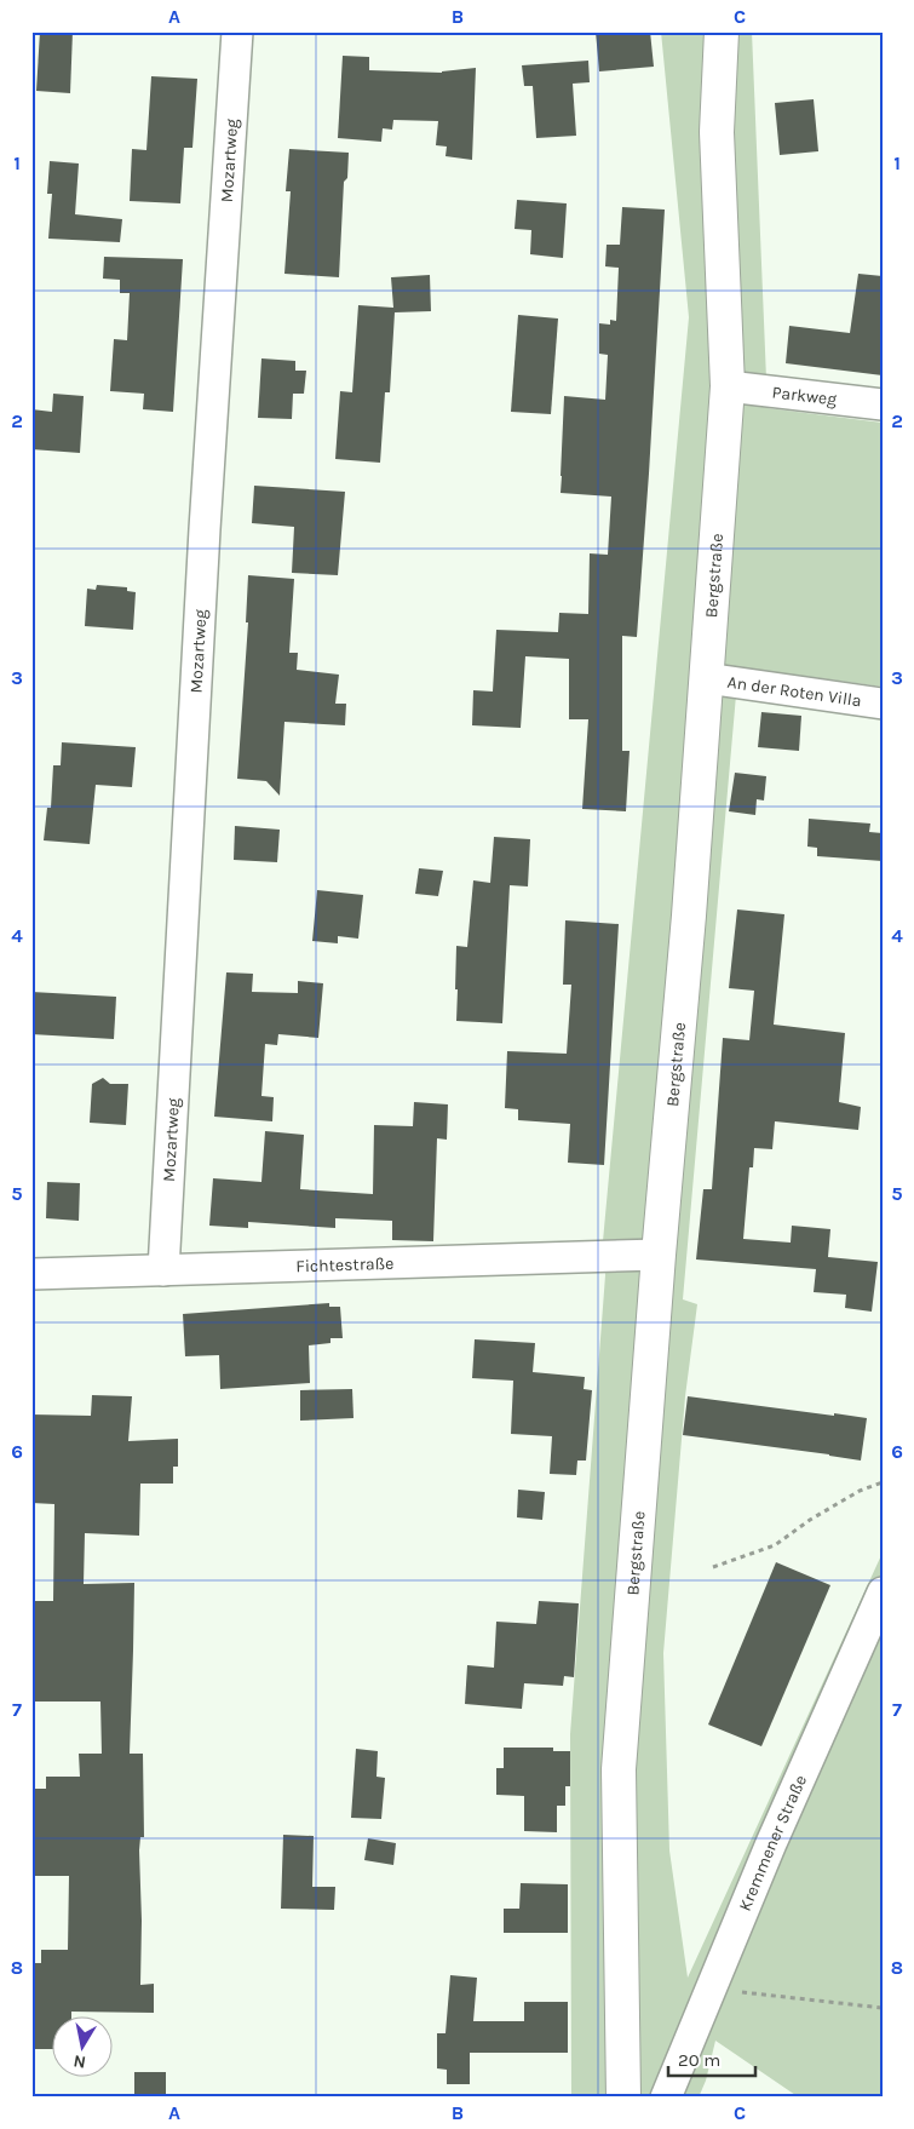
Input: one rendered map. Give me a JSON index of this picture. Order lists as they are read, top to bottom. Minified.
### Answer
{"streets":{"street":["Mozartweg","Parkweg","Bergstraße","An der Roten Villa","Fichtestraße","Kremmener Straße"]},"crossings":[["Mozartweg","Fichtestraße"],["Parkweg","Bergstraße"],["Bergstraße","An der Roten Villa"],["Bergstraße","Fichtestraße"]],"scale_bar":"20 m","north":"bottom","grid":{"columns":["A","B","C"],"rows":["1","2","3","4","5","6","7","8"]}}
